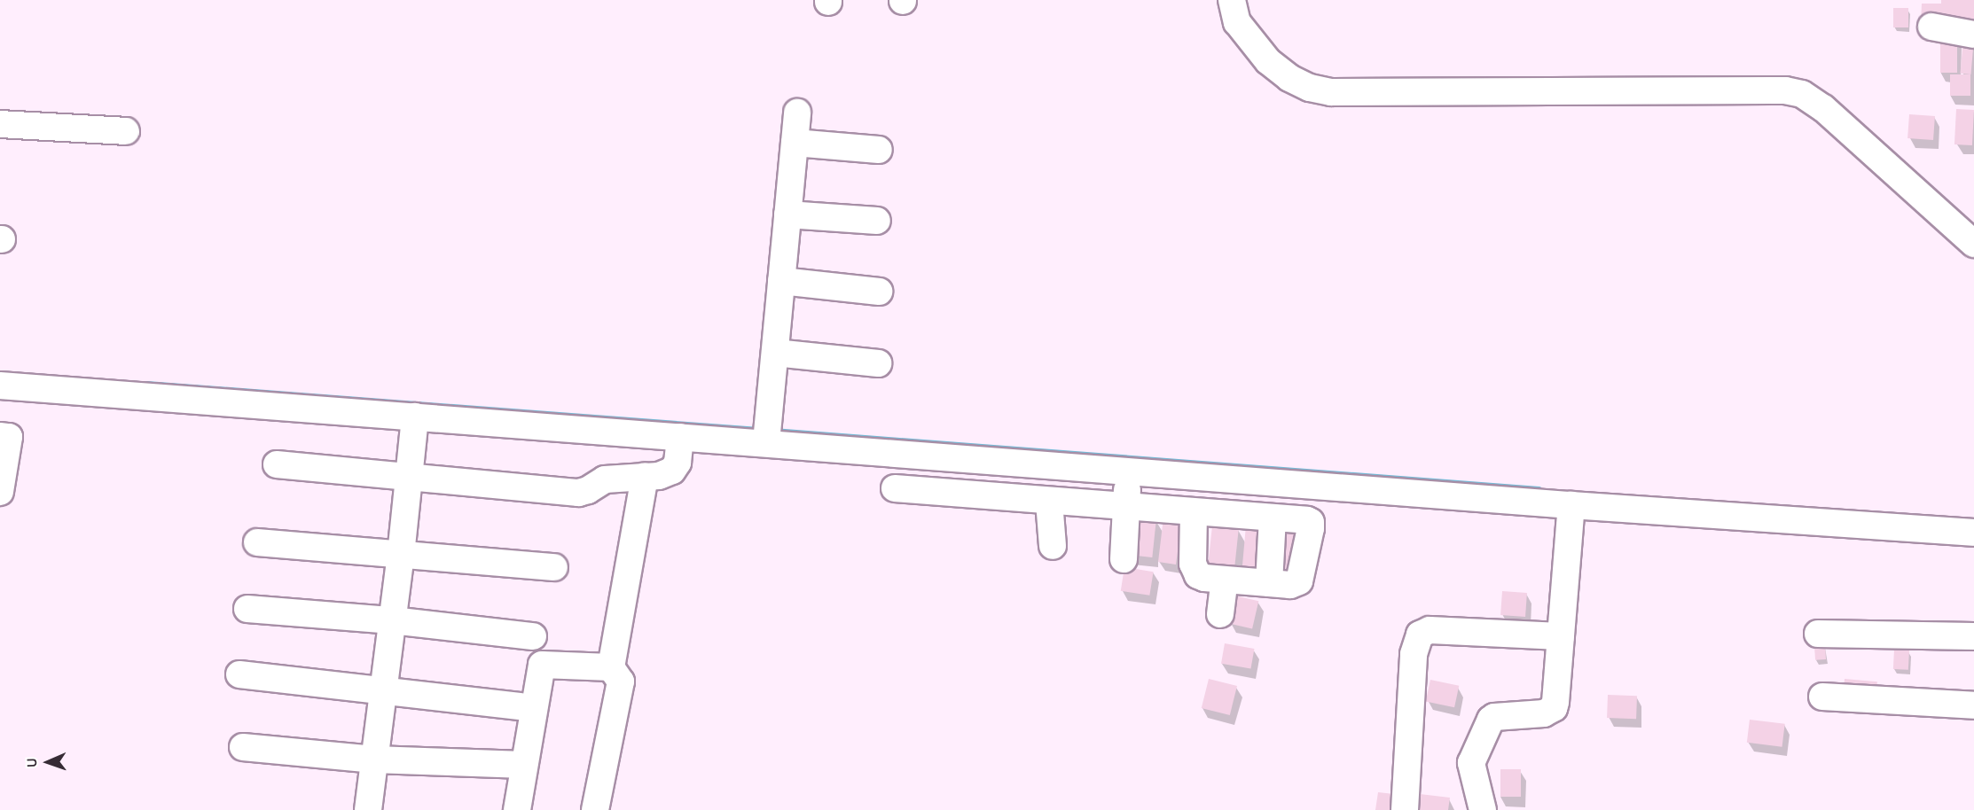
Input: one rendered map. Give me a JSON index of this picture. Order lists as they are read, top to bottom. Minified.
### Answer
{"north":"left"}
